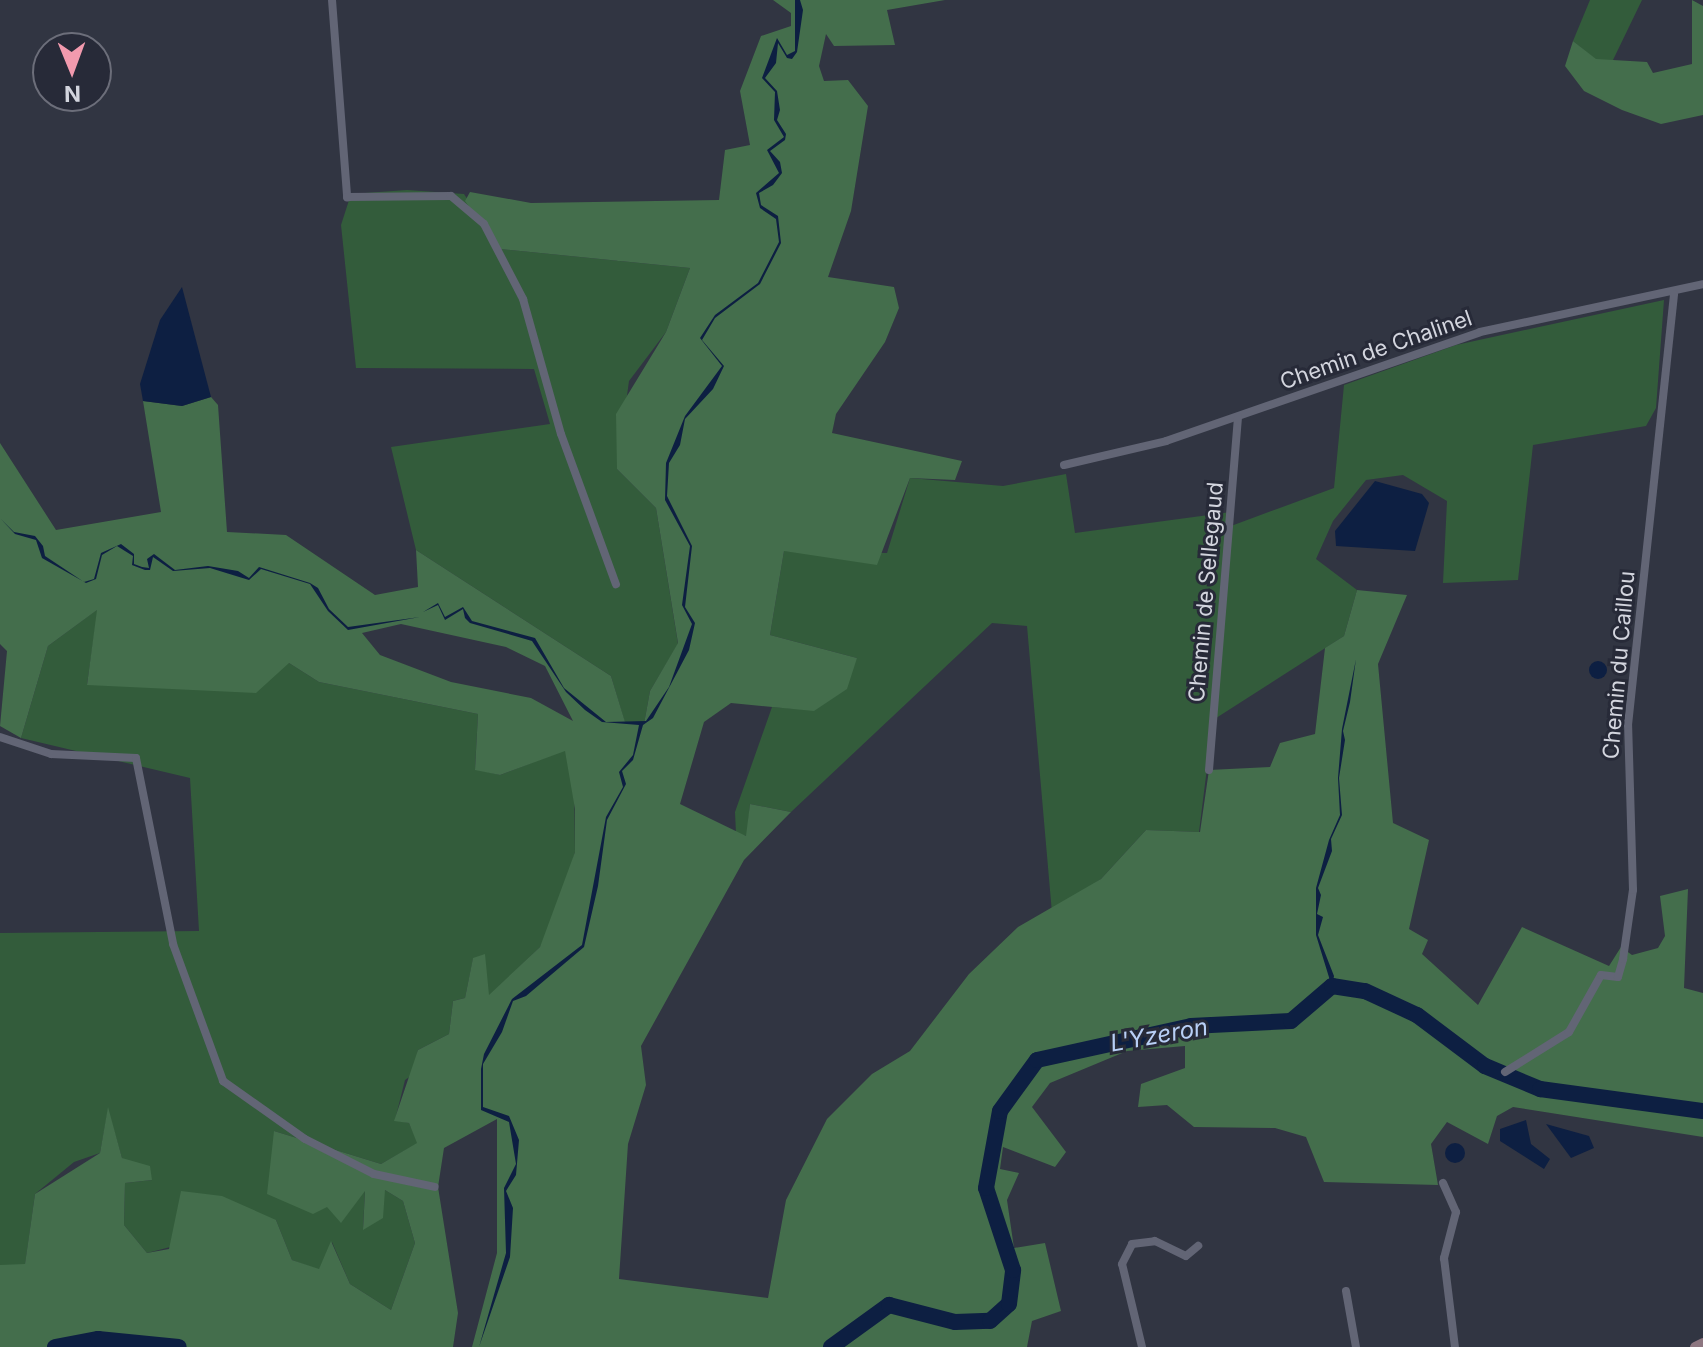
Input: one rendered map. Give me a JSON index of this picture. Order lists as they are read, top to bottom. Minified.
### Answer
{"streets":{"street":["Chemin de Chalinel","Chemin de Sellegaud","Chemin du Caillou"]},"crossings":[["Chemin de Chalinel","Chemin de Sellegaud"],["Chemin de Chalinel","Chemin du Caillou"]],"water":["L'Yzeron"],"north":"bottom"}
